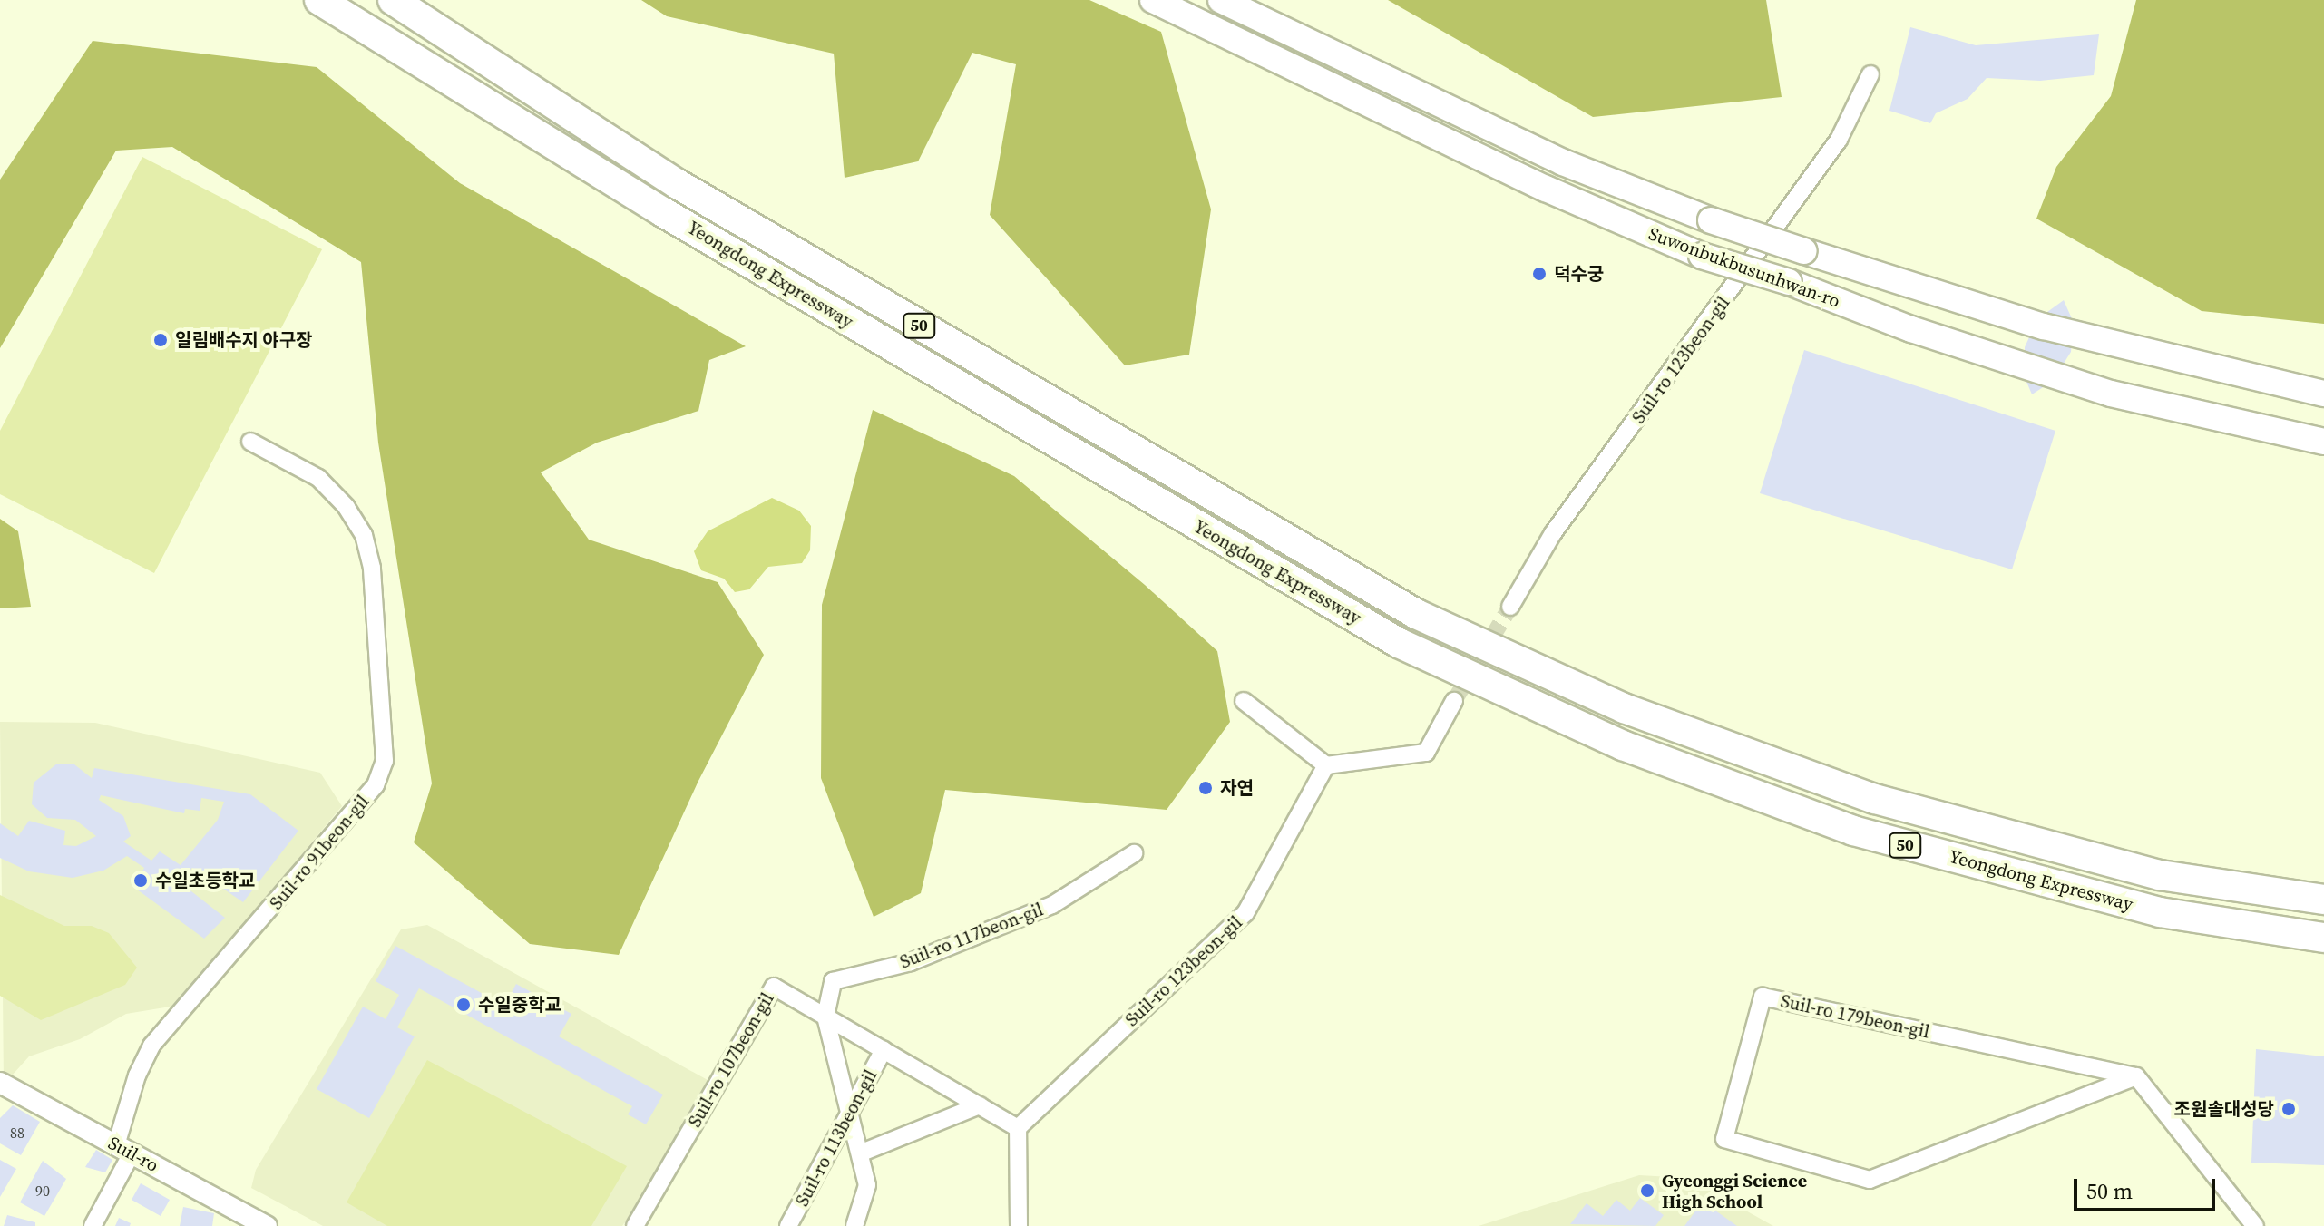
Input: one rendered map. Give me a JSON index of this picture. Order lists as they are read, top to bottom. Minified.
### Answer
{"streets":{"highway":["Suwonbukbusunhwan-ro","Yeongdong Expressway","50"],"street":["Suil-ro 123beon-gil","Suil-ro 91beon-gil","Suil-ro 117beon-gil","Suil-ro 179beon-gil","Suil-ro 107beon-gil","Suil-ro 113beon-gil","Suil-ro"]},"crossings":[["Suil-ro 123beon-gil","Suil-ro 107beon-gil"],["Suil-ro 91beon-gil","Suil-ro"],["Suil-ro 117beon-gil","Suil-ro 107beon-gil"],["Suil-ro 117beon-gil","Suil-ro 113beon-gil"],["Suil-ro 107beon-gil","Suil-ro 113beon-gil"]],"places":["덕수궁","일림배수지 야구장","자연","수일초등학교","수일중학교","조원솔대성당","Gyeonggi Science High School"],"house_numbers":["88","90"],"scale_bar":"50 m"}
